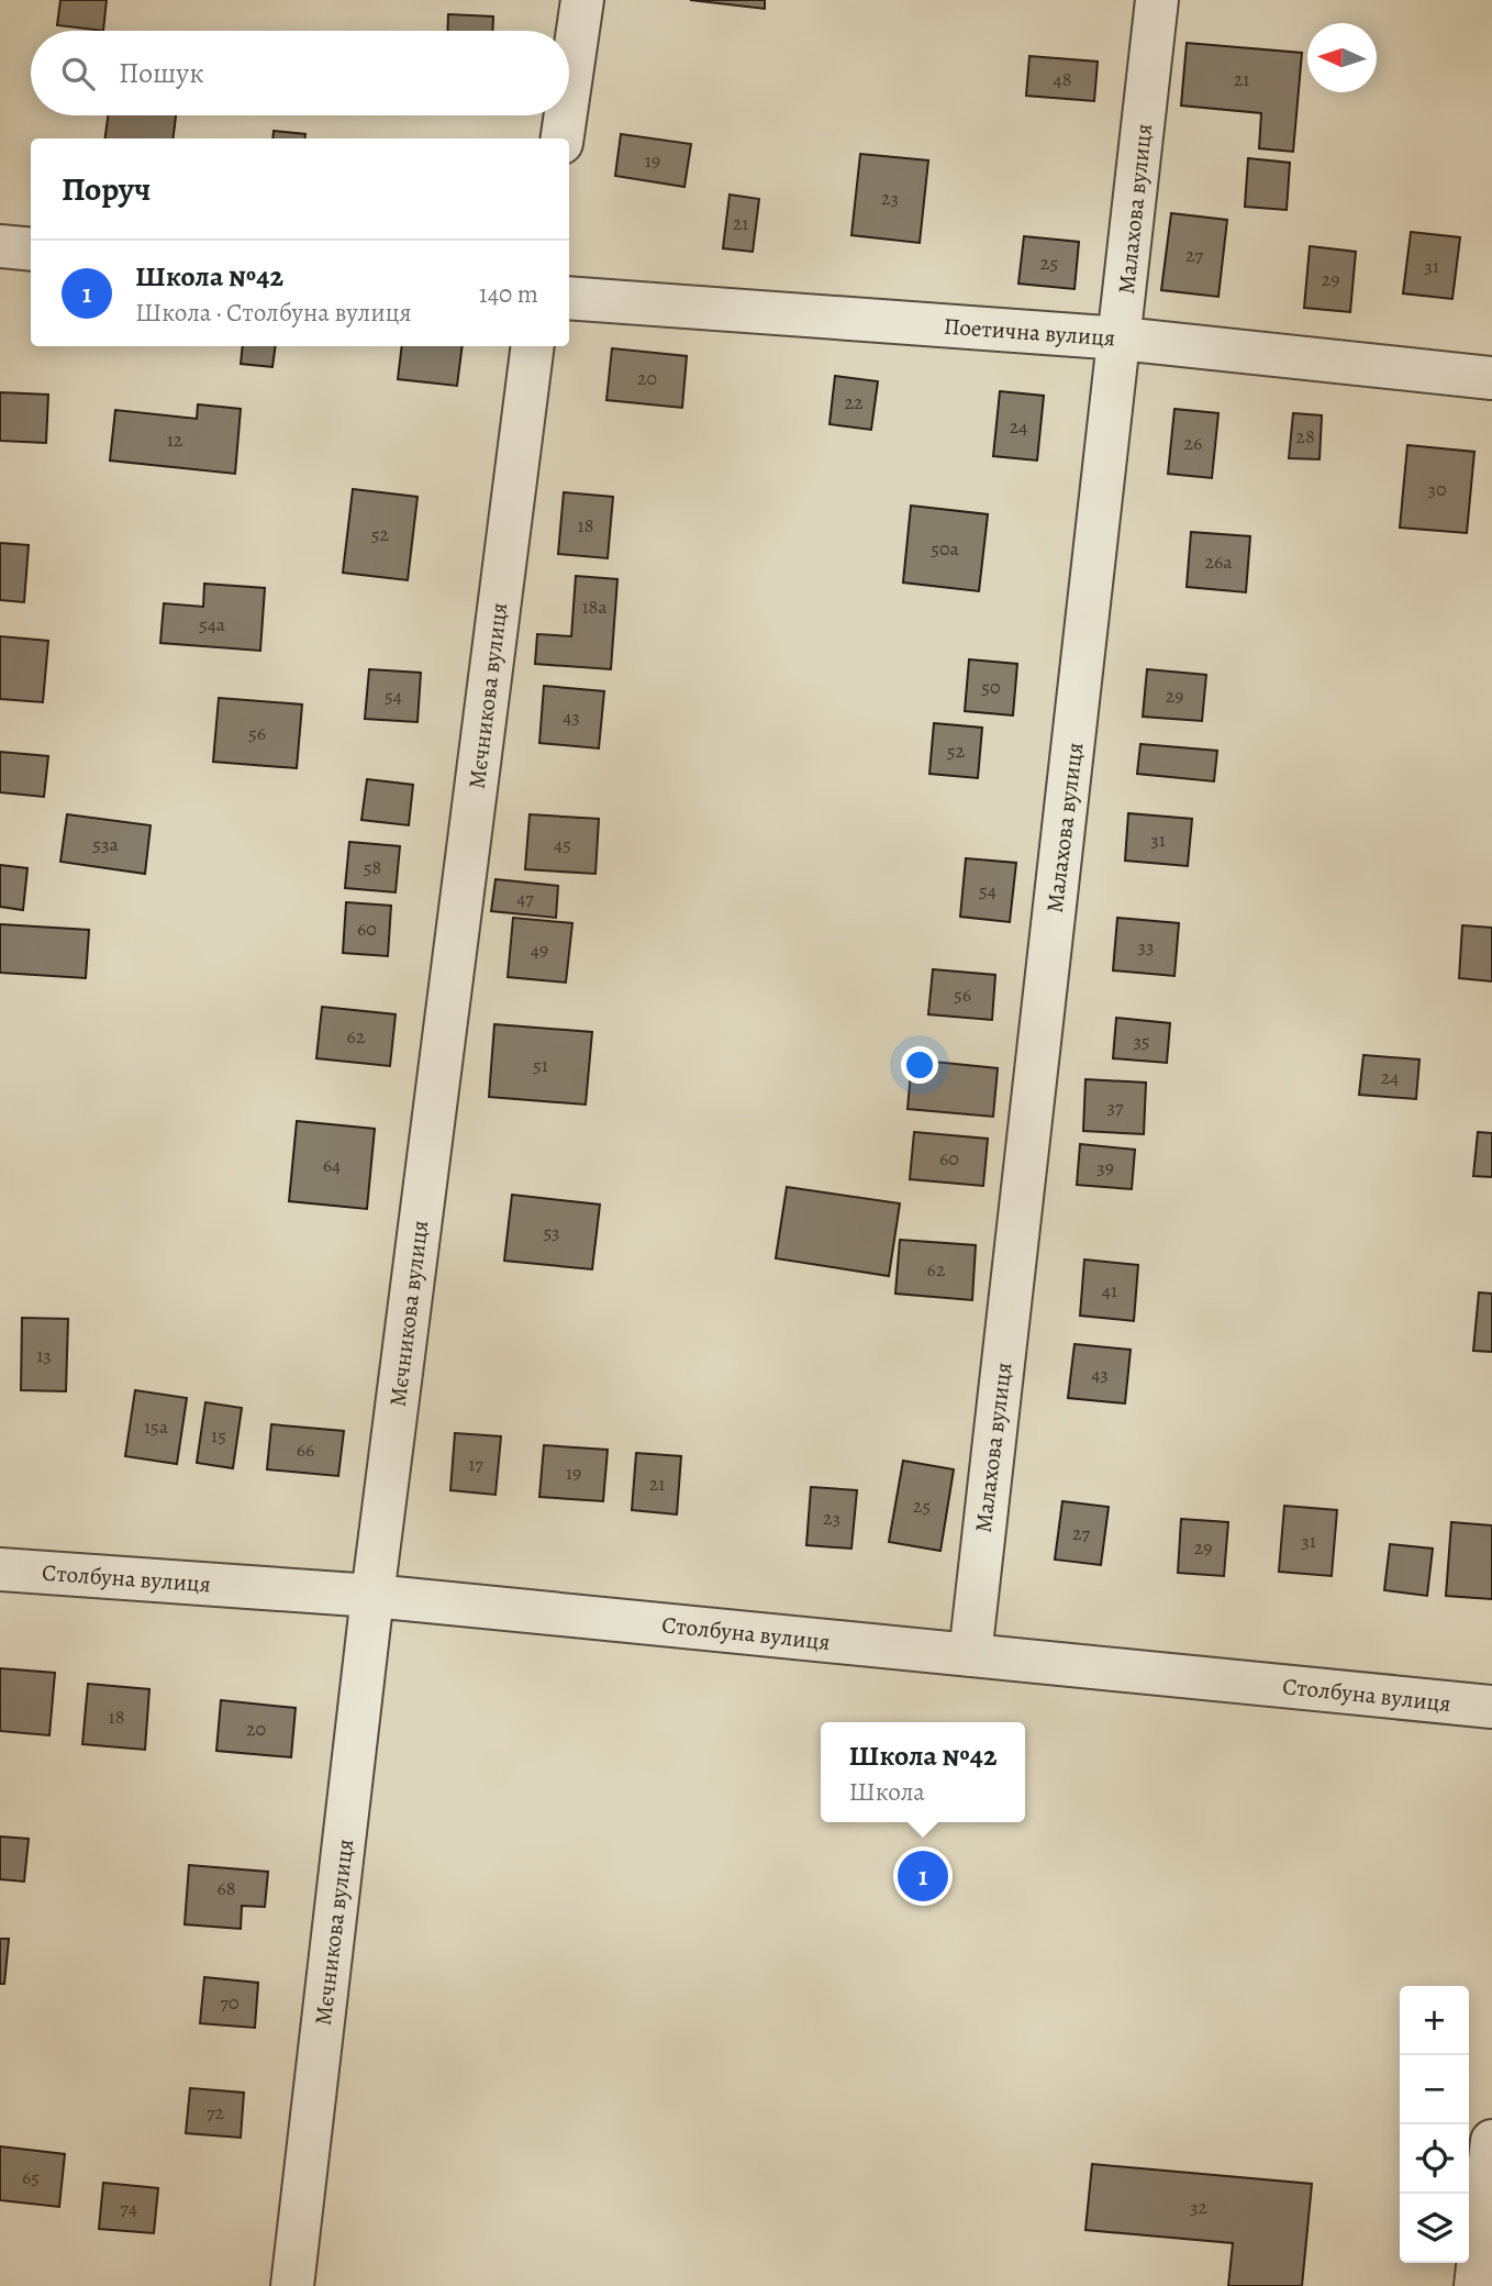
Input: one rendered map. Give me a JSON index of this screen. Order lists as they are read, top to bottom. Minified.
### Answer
{"streets":{"street":["Малахова вулиця","Поетична вулиця","Мєчникова вулиця","Столбуна вулиця"]},"crossings":[["Малахова вулиця","Поетична вулиця"],["Малахова вулиця","Столбуна вулиця"],["Мєчникова вулиця","Столбуна вулиця"]],"house_numbers":["48","21","19","23","21","27","25","31","29","20","22","24","28","12","26","30","18","52","50а","26а","18а","54а","50","54","29","43","56","52","31","53а","45","58","54","47","60","33","49","56","62","35","51","24","37","60","64","39","53","62","41","13","43","15а","15","66","17","19","21","25","23","27","31","29","18","20","68","70","72","65","32","74"],"north":"left","page":{"search":"Пошук","heading":"Поруч","list":[{"mark":"1","name":"Школа №42","note":"Школа · Столбуна вулиця","value":"140 m"}],"popup":["Школа №42","Школа"],"pins":"1","map_buttons":["+","−"]}}
